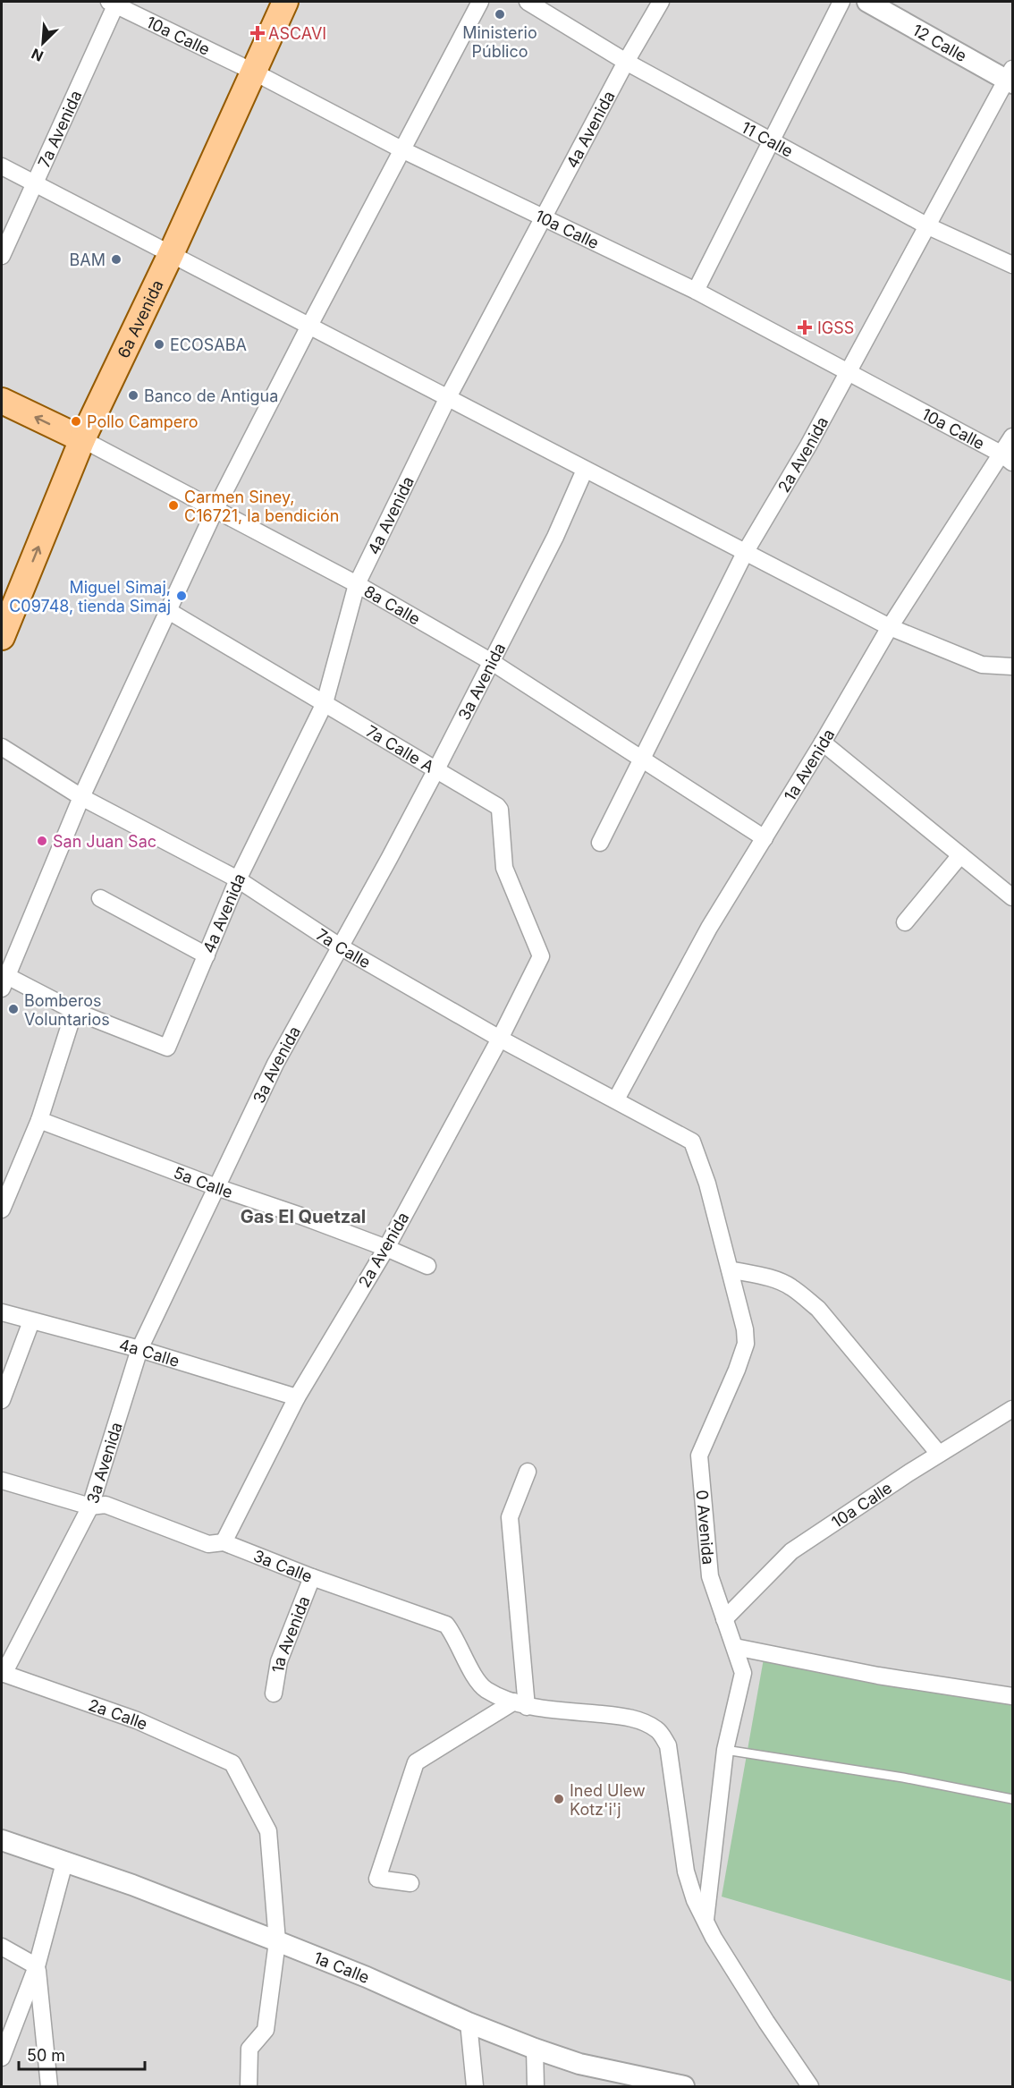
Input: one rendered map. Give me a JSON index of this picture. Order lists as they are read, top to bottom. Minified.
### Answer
{"streets":{"main road":["6a Avenida","8a Calle"],"street":["10a Calle","12 Calle","7a Avenida","4a Avenida","11 Calle","2a Avenida","3a Avenida","7a Calle A","1a Avenida","7a Calle","5a Calle","4a Calle","0 Avenida","3a Calle","2a Calle","1a Calle"]},"crossings":[["10a Calle","7a Avenida"],["10a Calle","4a Avenida"],["10a Calle","6a Avenida"],["10a Calle","2a Avenida"],["10a Calle","1a Avenida"],["10a Calle","0 Avenida"],["12 Calle","2a Avenida"],["4a Avenida","11 Calle"],["4a Avenida","8a Calle"],["4a Avenida","7a Calle A"],["4a Avenida","7a Calle"],["11 Calle","2a Avenida"],["6a Avenida","8a Calle"],["2a Avenida","8a Calle"],["2a Avenida","7a Calle A"],["2a Avenida","7a Calle"],["2a Avenida","5a Calle"],["2a Avenida","4a Calle"],["2a Avenida","3a Calle"],["8a Calle","3a Avenida"],["8a Calle","1a Avenida"],["3a Avenida","7a Calle A"],["3a Avenida","7a Calle"],["3a Avenida","5a Calle"],["3a Avenida","4a Calle"],["3a Avenida","3a Calle"],["3a Avenida","2a Calle"],["1a Avenida","7a Calle"],["1a Avenida","3a Calle"],["7a Calle","0 Avenida"],["0 Avenida","3a Calle"],["2a Calle","1a Calle"]],"districts":["Gas El Quetzal"],"places":{"other":["Ministerio Público","BAM","ECOSABA","Banco de Antigua","Pollo Campero","Carmen Siney, C16721, la bendición","Miguel Simaj, C09748, tienda Simaj","San Juan Sac","Bomberos Voluntarios","Ined Ulew Kotz'i'j"],"health":["ASCAVI","IGSS"]},"scale_bar":"50 m","north":"bottom left"}
